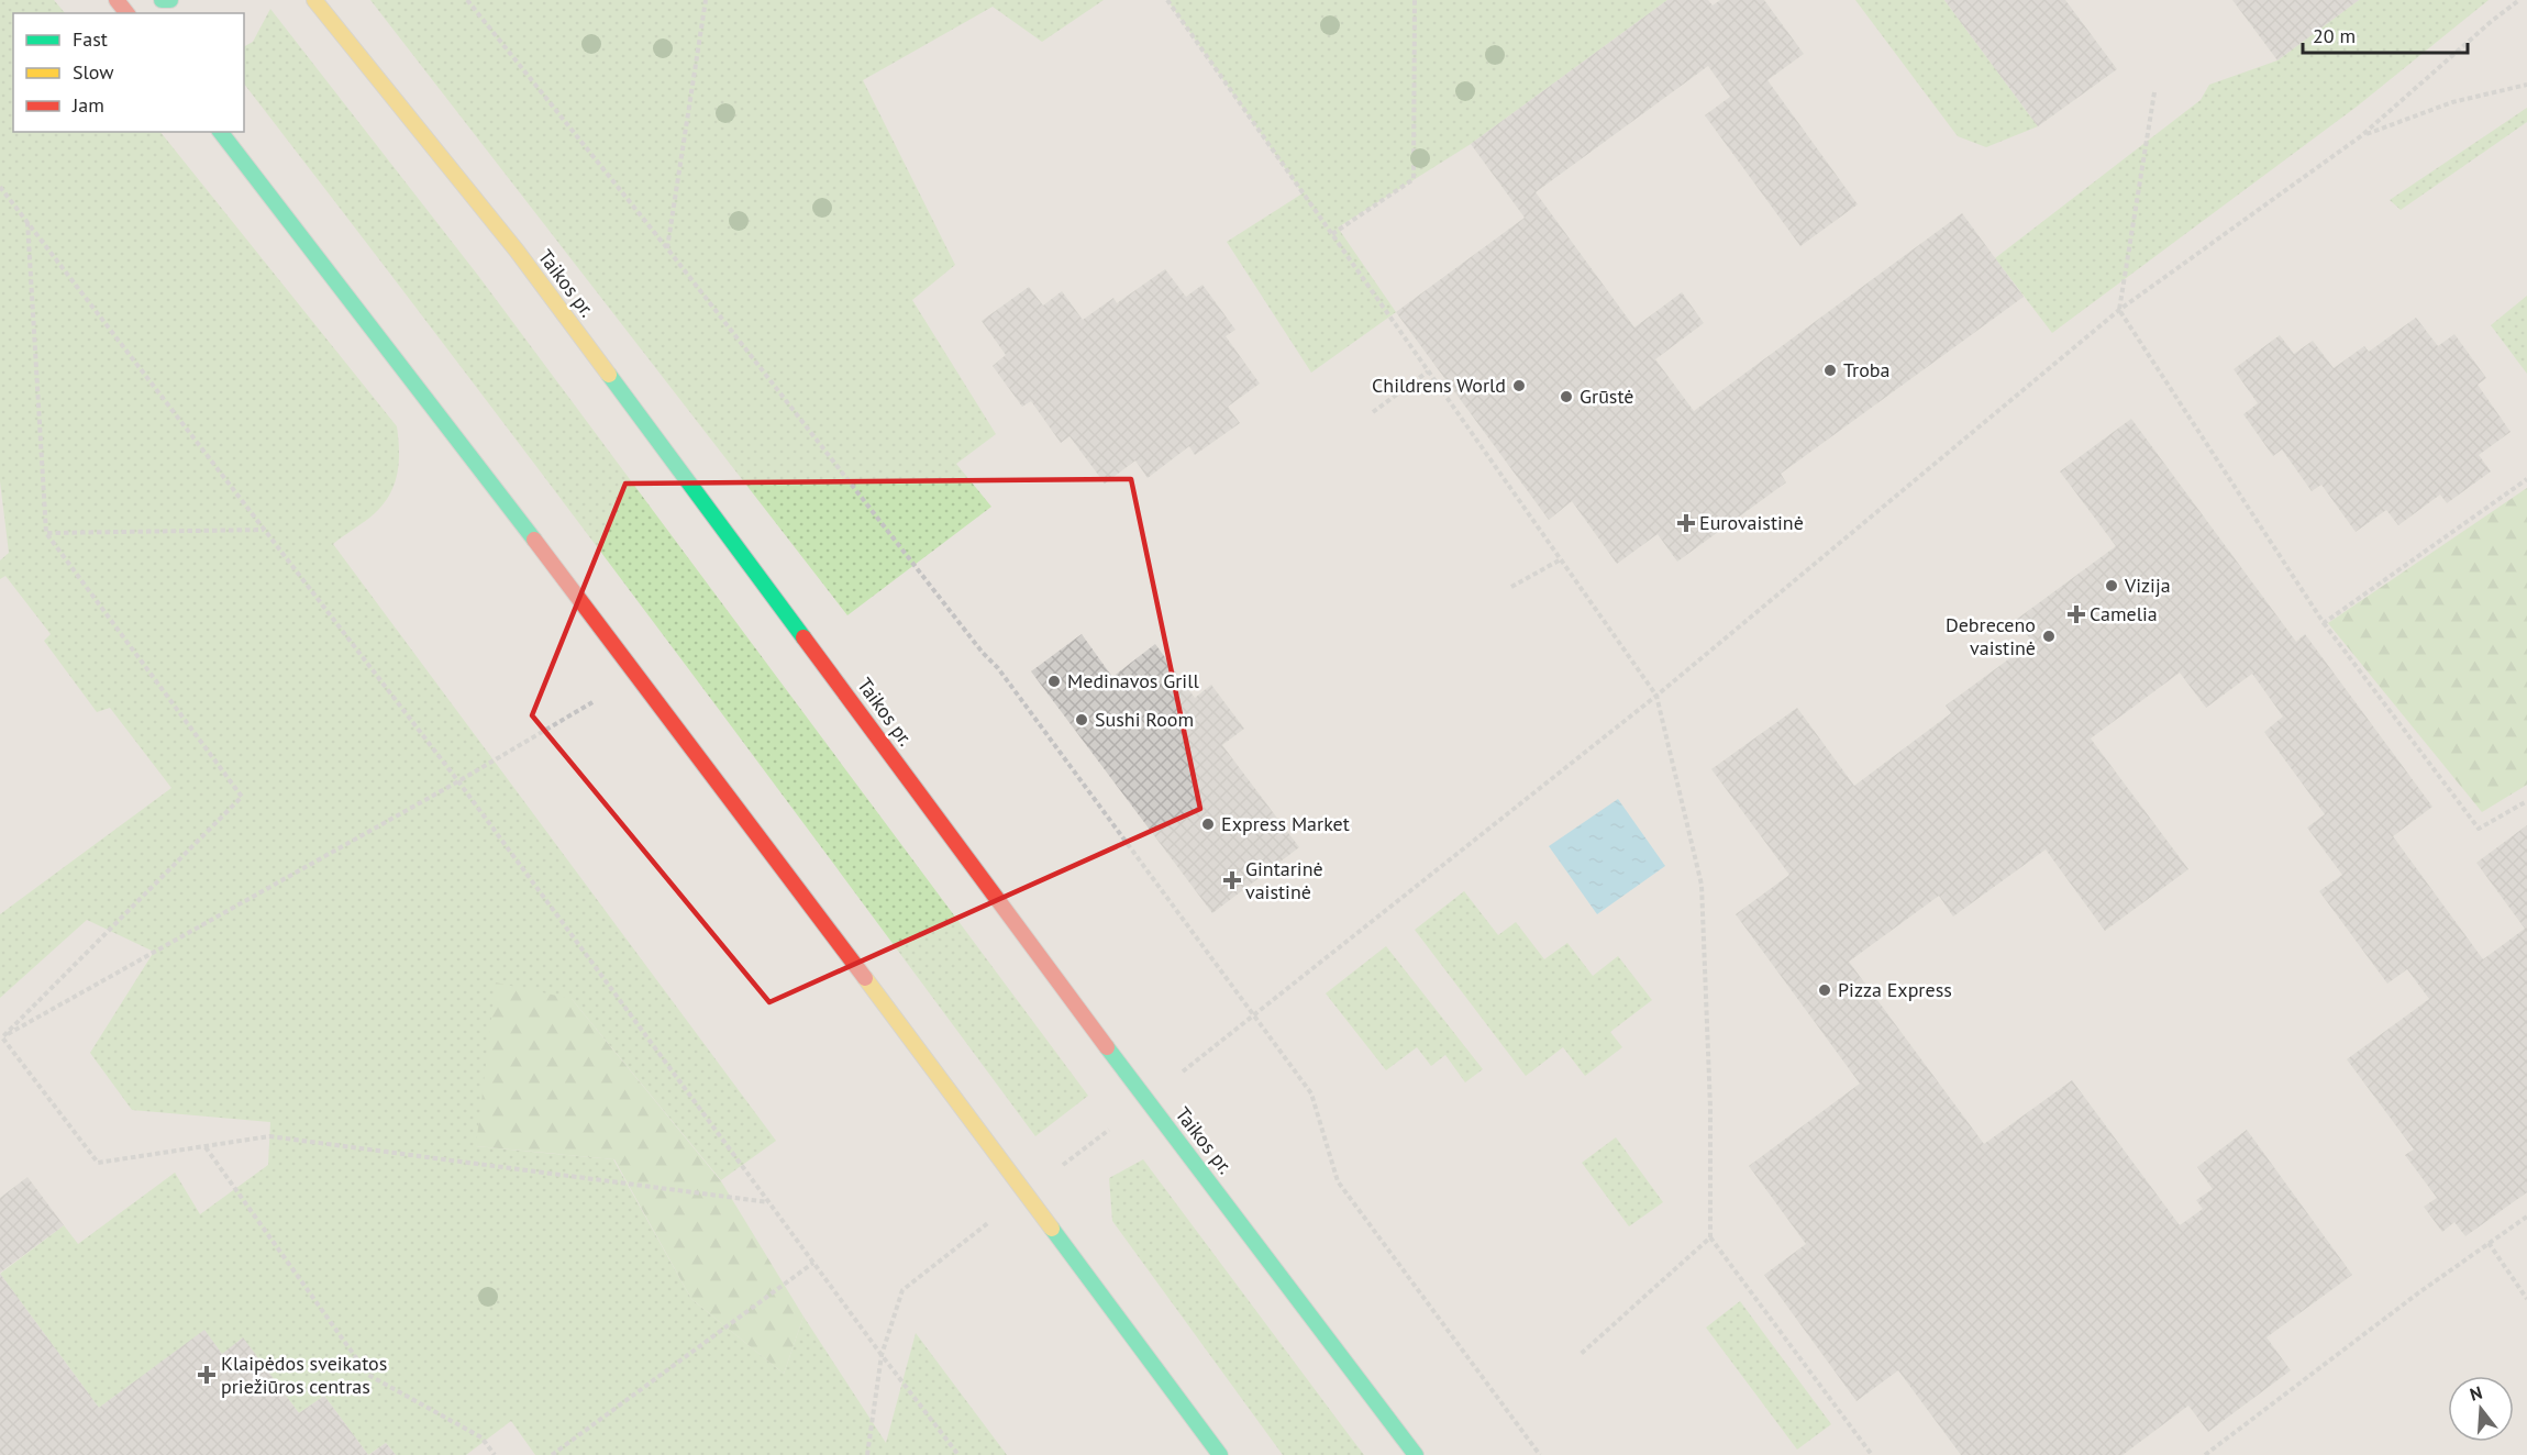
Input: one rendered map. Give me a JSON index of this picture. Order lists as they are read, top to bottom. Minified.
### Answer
{"streets":{"main road":["Taikos pr."]},"places":{"other":["Troba","Childrens World","Grūstė","Vizija","Debreceno vaistinė","Medinavos Grill","Sushi Room","Express Market","Pizza Express"],"health":["Eurovaistinė","Camelia","Gintarinė vaistinė","Klaipėdos sveikatos priežiūros centras"]},"legend":["Fast","Slow","Jam"],"scale_bar":"20 m","north":"top"}
